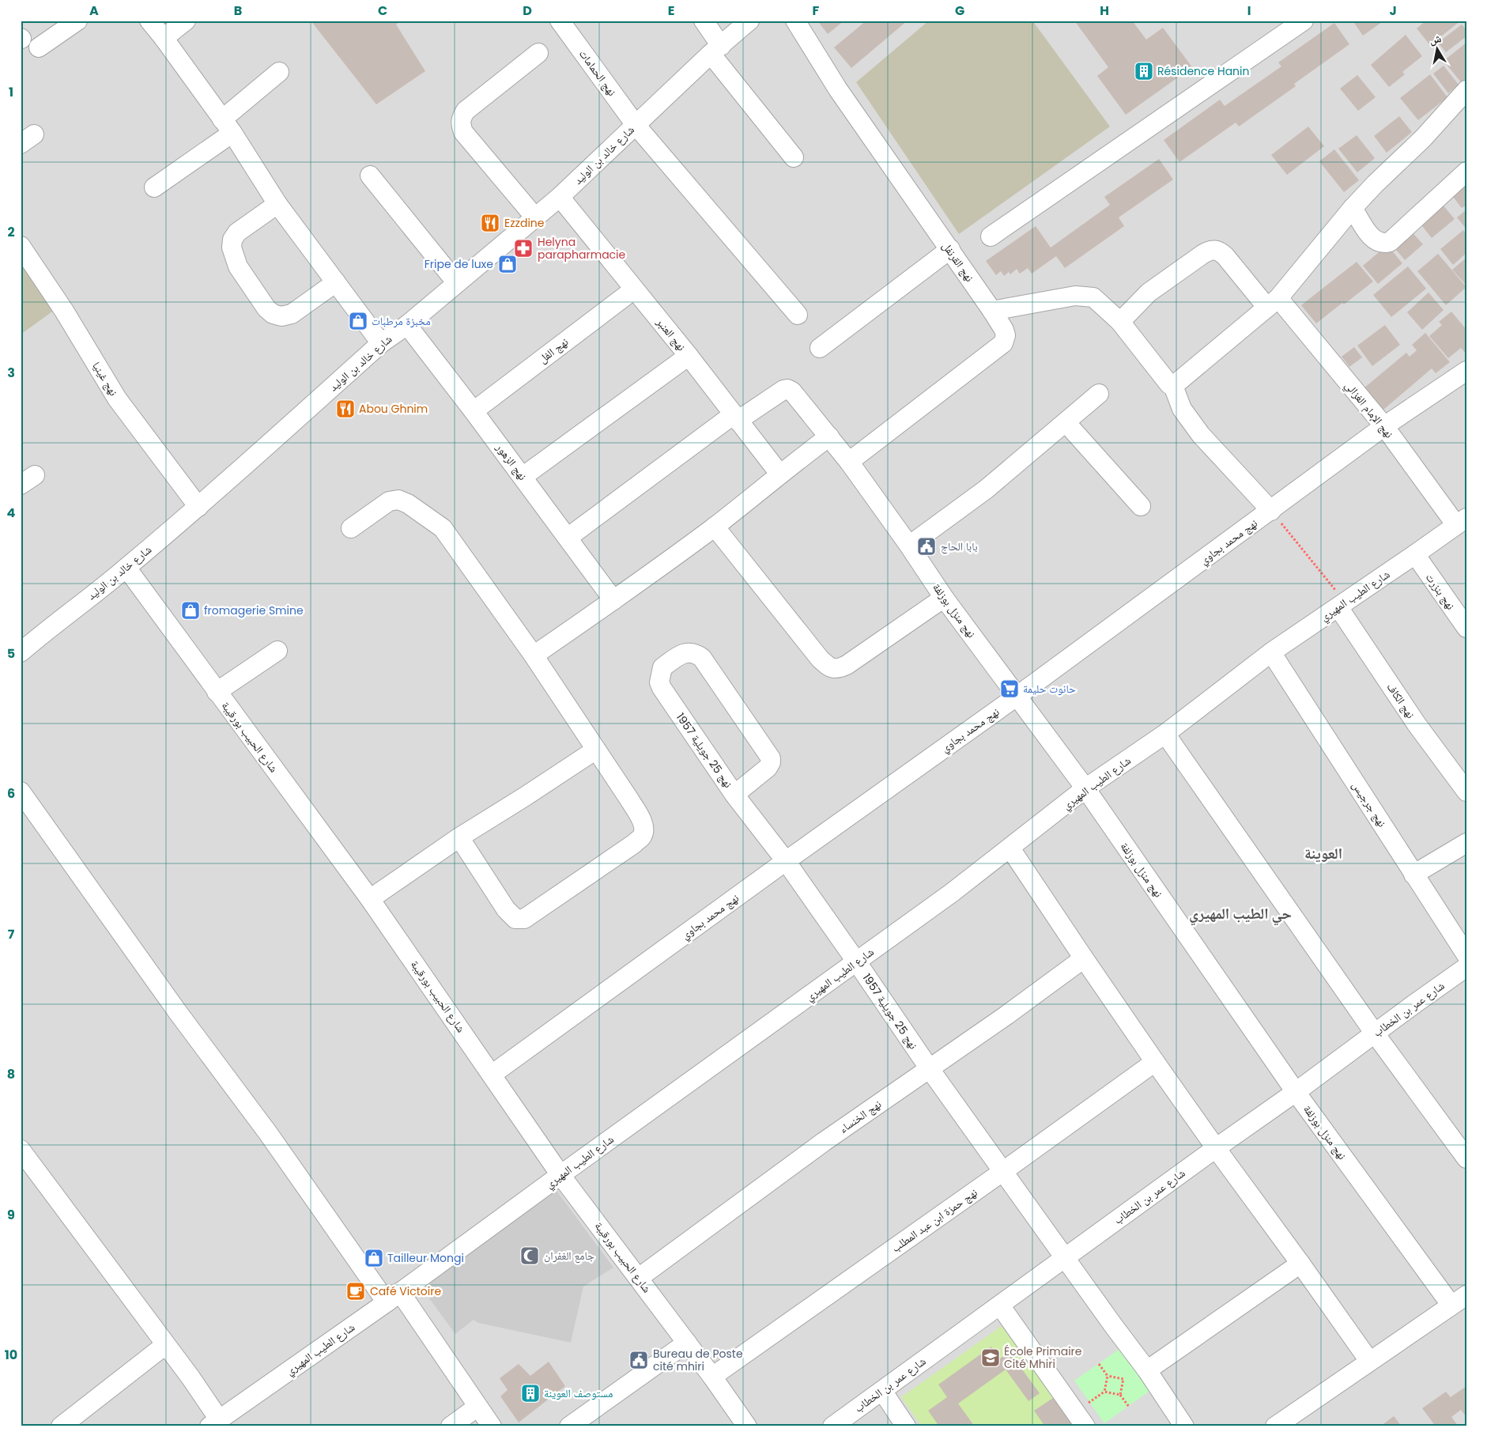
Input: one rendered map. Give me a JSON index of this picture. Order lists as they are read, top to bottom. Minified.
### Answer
{"streets":{"street":["نهج الحمامات","شارع خالد بن الوليد","نهج القرنفل","نهج العنبر","نهج الفل","نهج غينيا","نهج الإمام الغزالي","نهج الزهور","نهج محمد بجاوي","نهج بنزرت","شارع الطيب المهيري","نهج منزل بوزلفة","نهج الكاف","شارع الحبيب بورقيبة","نهج 25 جويلية 1957","نهج جرجيس","شارع عمر بن الخطاب","نهج الخنساء","نهج حمزة ابن عبد المطلب"]},"crossings":[["نهج الحمامات","شارع خالد بن الوليد"],["شارع خالد بن الوليد","نهج العنبر"],["شارع خالد بن الوليد","نهج غينيا"],["شارع خالد بن الوليد","نهج الزهور"],["شارع خالد بن الوليد","شارع الحبيب بورقيبة"],["نهج القرنفل","نهج منزل بوزلفة"],["نهج العنبر","نهج الفل"],["نهج العنبر","نهج منزل بوزلفة"],["نهج الفل","نهج الزهور"],["نهج الإمام الغزالي","نهج محمد بجاوي"],["نهج الإمام الغزالي","شارع الطيب المهيري"],["نهج محمد بجاوي","نهج منزل بوزلفة"],["نهج محمد بجاوي","شارع الحبيب بورقيبة"],["نهج محمد بجاوي","نهج 25 جويلية 1957"],["نهج بنزرت","شارع الطيب المهيري"],["شارع الطيب المهيري","نهج منزل بوزلفة"],["شارع الطيب المهيري","نهج الكاف"],["شارع الطيب المهيري","شارع الحبيب بورقيبة"],["شارع الطيب المهيري","نهج 25 جويلية 1957"],["شارع الطيب المهيري","نهج جرجيس"],["نهج منزل بوزلفة","شارع عمر بن الخطاب"],["شارع الحبيب بورقيبة","نهج الخنساء"],["شارع الحبيب بورقيبة","نهج حمزة ابن عبد المطلب"],["نهج 25 جويلية 1957","شارع عمر بن الخطاب"],["نهج 25 جويلية 1957","نهج الخنساء"],["نهج 25 جويلية 1957","نهج حمزة ابن عبد المطلب"]],"districts":["العوينة","حي الطيب المهيري"],"places":{"building":["Résidence Hanin","مستوصف العوينة"],"restaurant":["Ezzdine","Abou Ghnim"],"pharmacy":["Helyna parapharmacie"],"shop":["Fripe de luxe","مخبزة مرطبات","fromagerie Smine","Tailleur Mongi"],"public building":["بابا الحاج","Bureau de Poste cité mhiri"],"supermarket":["حانوت حليمة"],"mosque":["جامع الغفران"],"cafe":["Café Victoire"],"school or university":["École Primaire Cité Mhiri"]},"north":"top","grid":{"columns":["A","B","C","D","E","F","G","H","I","J"],"rows":["1","2","3","4","5","6","7","8","9","10"]}}
